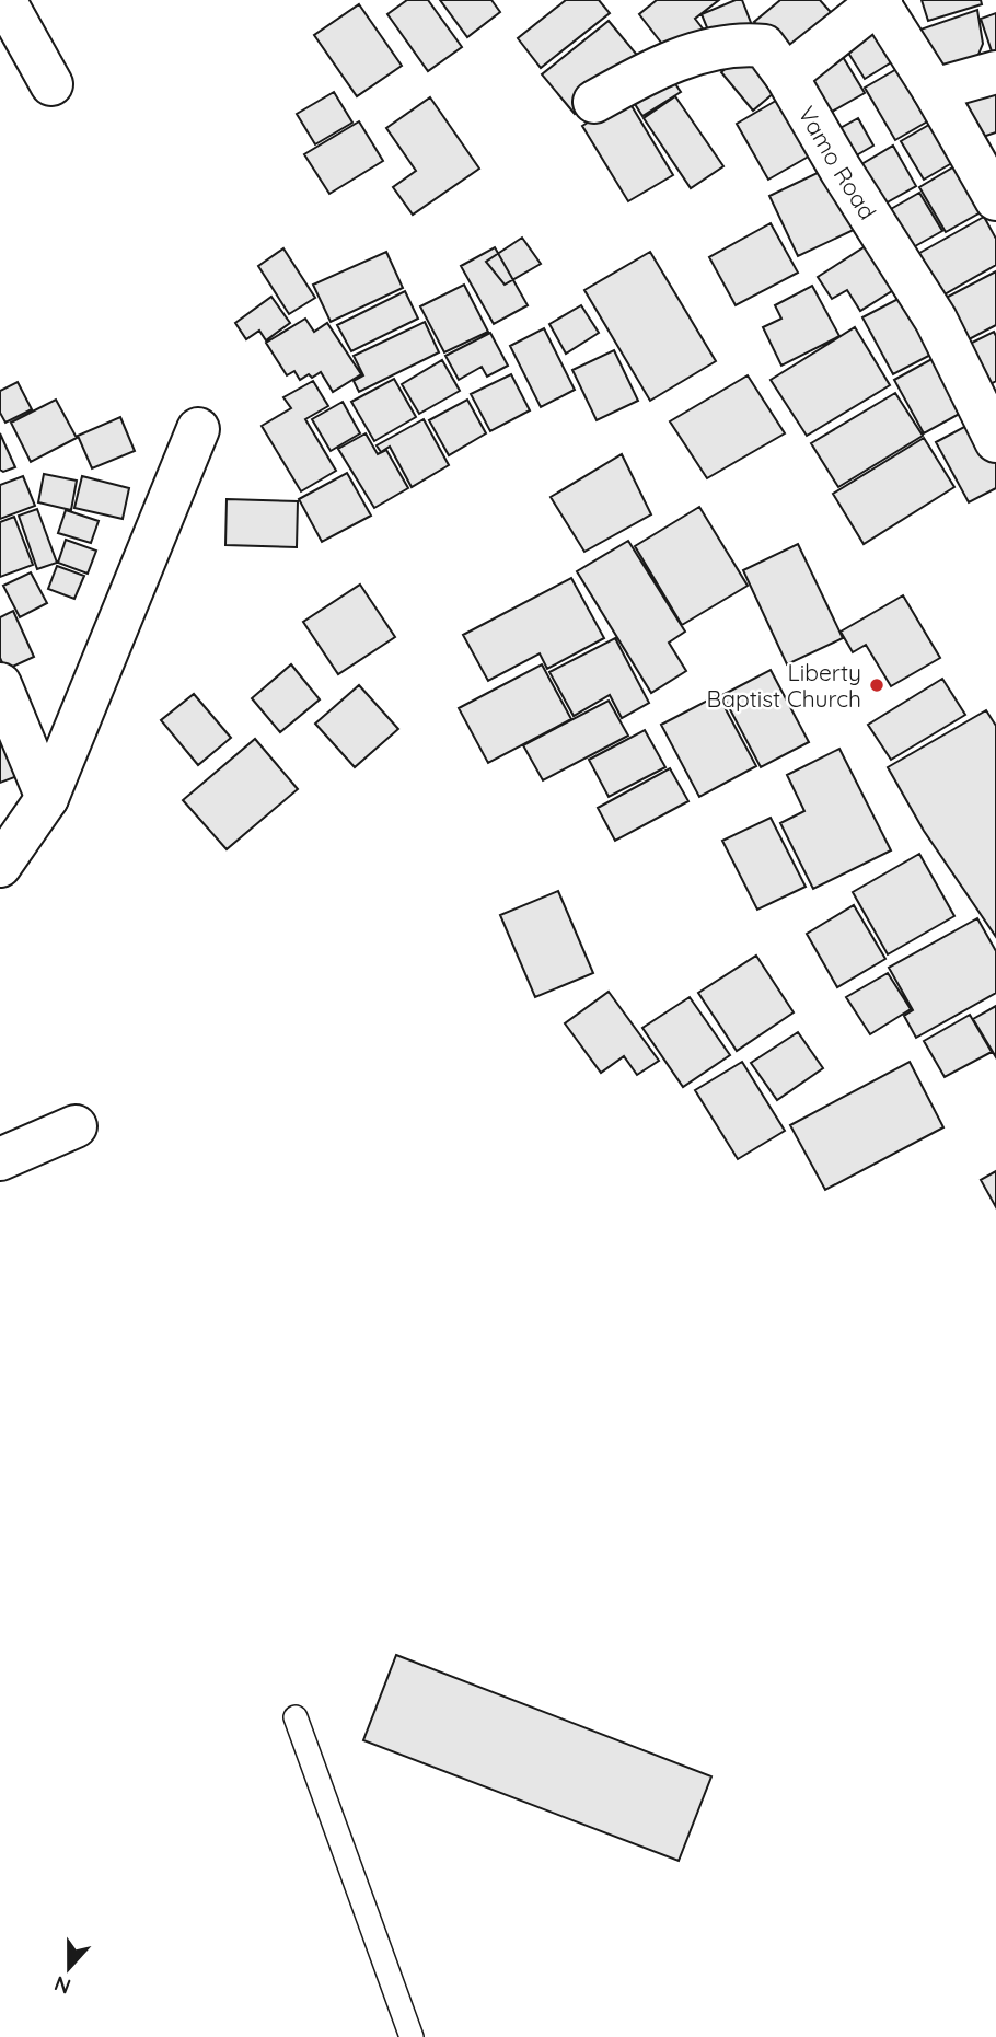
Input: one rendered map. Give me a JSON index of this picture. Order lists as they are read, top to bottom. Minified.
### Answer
{"streets":{"street":["Vamo Road"]},"places":["Liberty Baptist Church"],"north":"bottom"}
